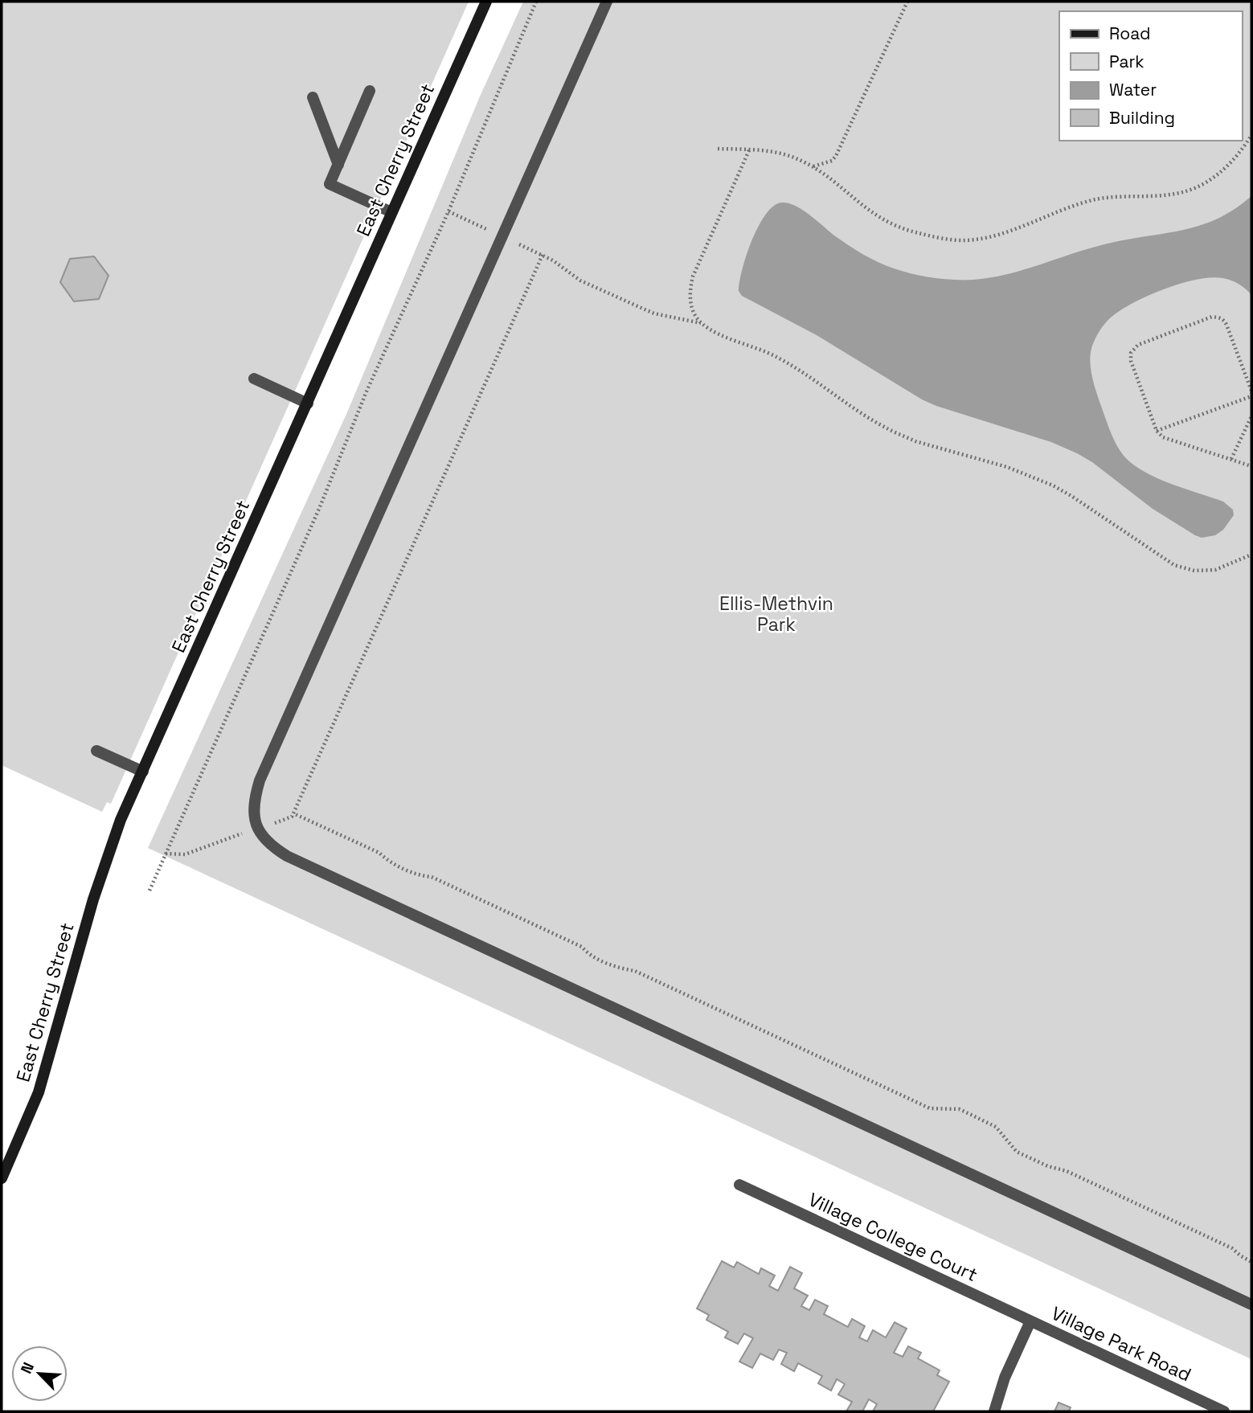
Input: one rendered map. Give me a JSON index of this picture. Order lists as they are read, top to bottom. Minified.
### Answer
{"streets":{"street":["East Cherry Street","Village College Court","Village Park Road"]},"crossings":[["Village College Court","Village Park Road"]],"parks":["Ellis-Methvin Park"],"legend":["Road","Park","Water","Building"],"north":"top left"}
